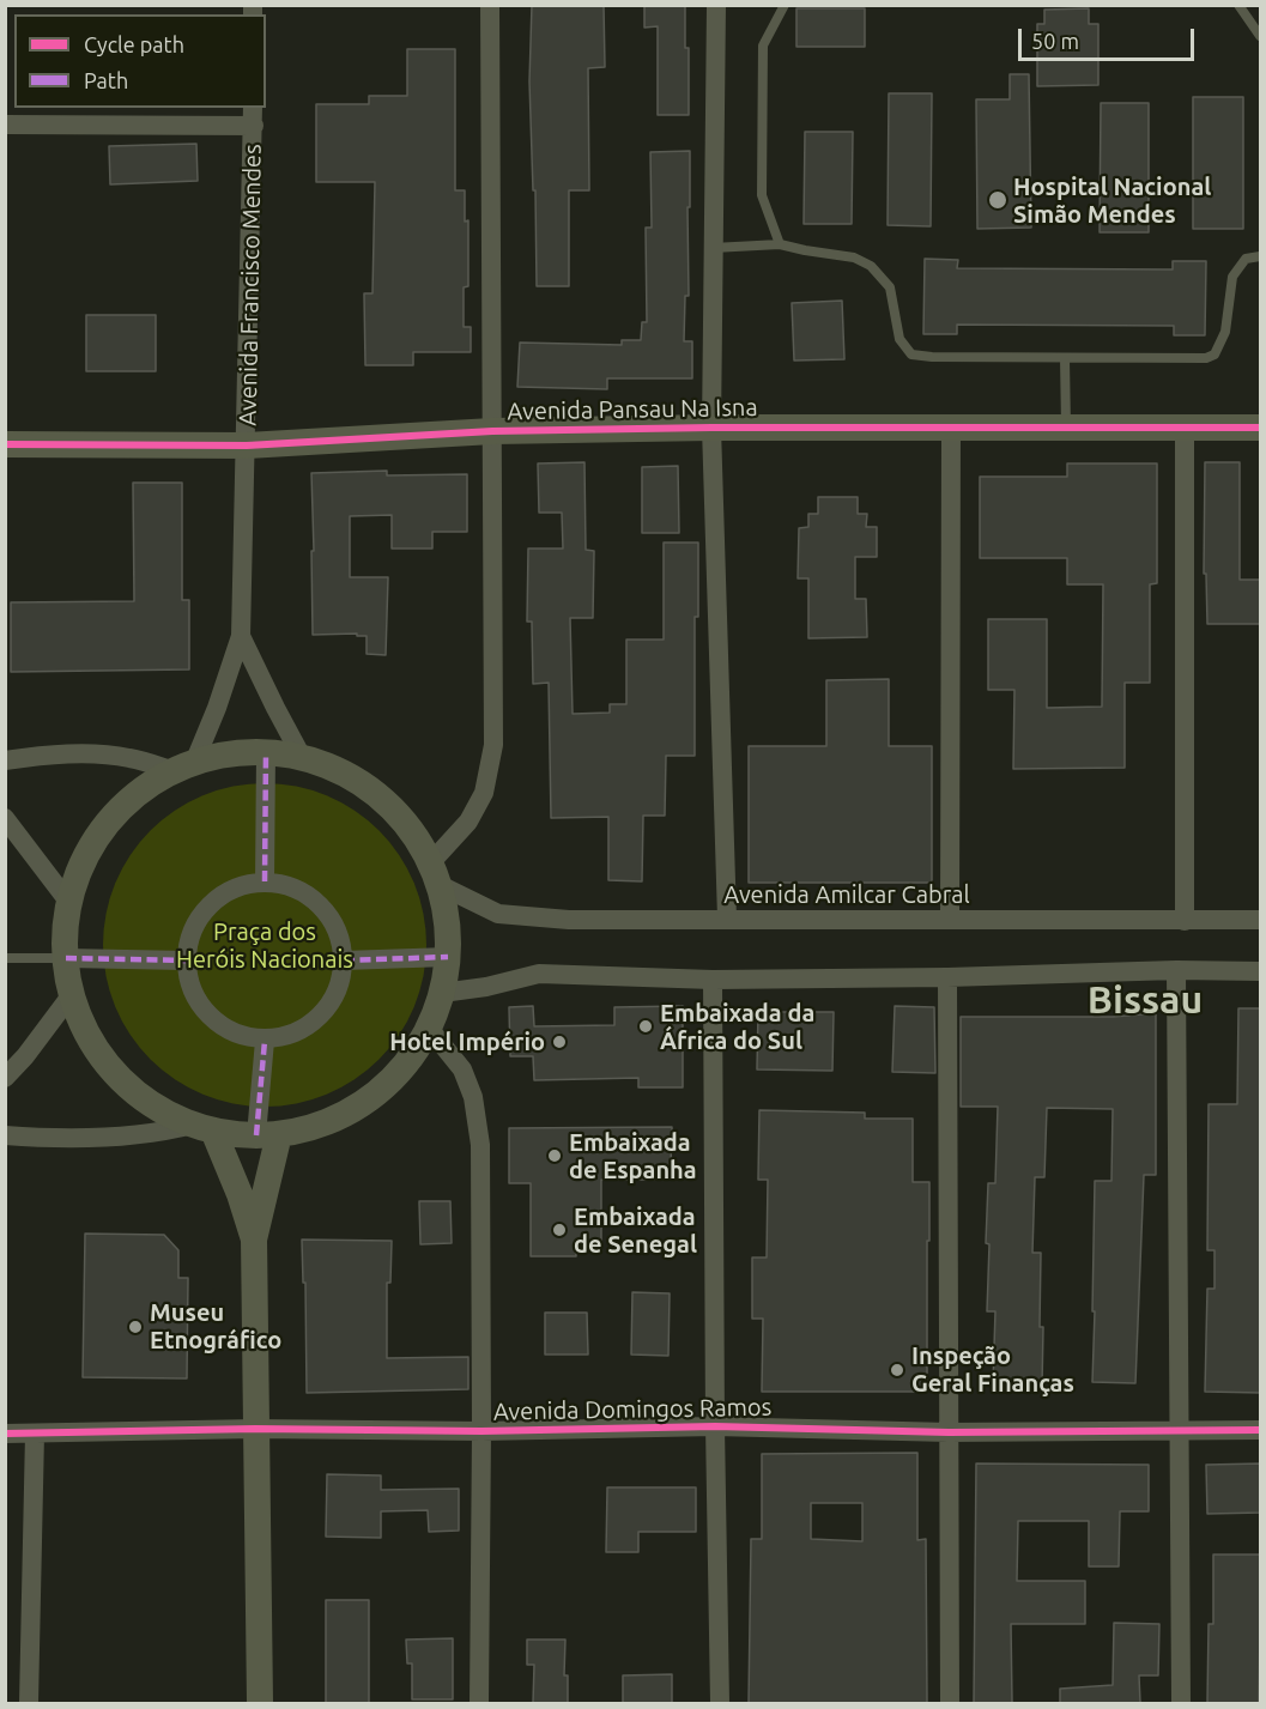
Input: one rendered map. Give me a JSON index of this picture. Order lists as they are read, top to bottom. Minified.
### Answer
{"streets":{"main road":["Avenida Pansau Na Isna"],"street":["Avenida Francisco Mendes","Avenida Amilcar Cabral","Avenida Domingos Ramos"]},"crossings":[["Avenida Francisco Mendes","Avenida Pansau Na Isna"]],"districts":["Bissau"],"parks":["Praça dos Heróis Nacionais"],"places":["Hospital Nacional Simão Mendes","Embaixada da África do Sul","Hotel Império","Embaixada de Espanha","Embaixada de Senegal","Museu Etnográfico","Inspeção Geral Finanças"],"legend":["Cycle path","Path"],"scale_bar":"50 m"}
